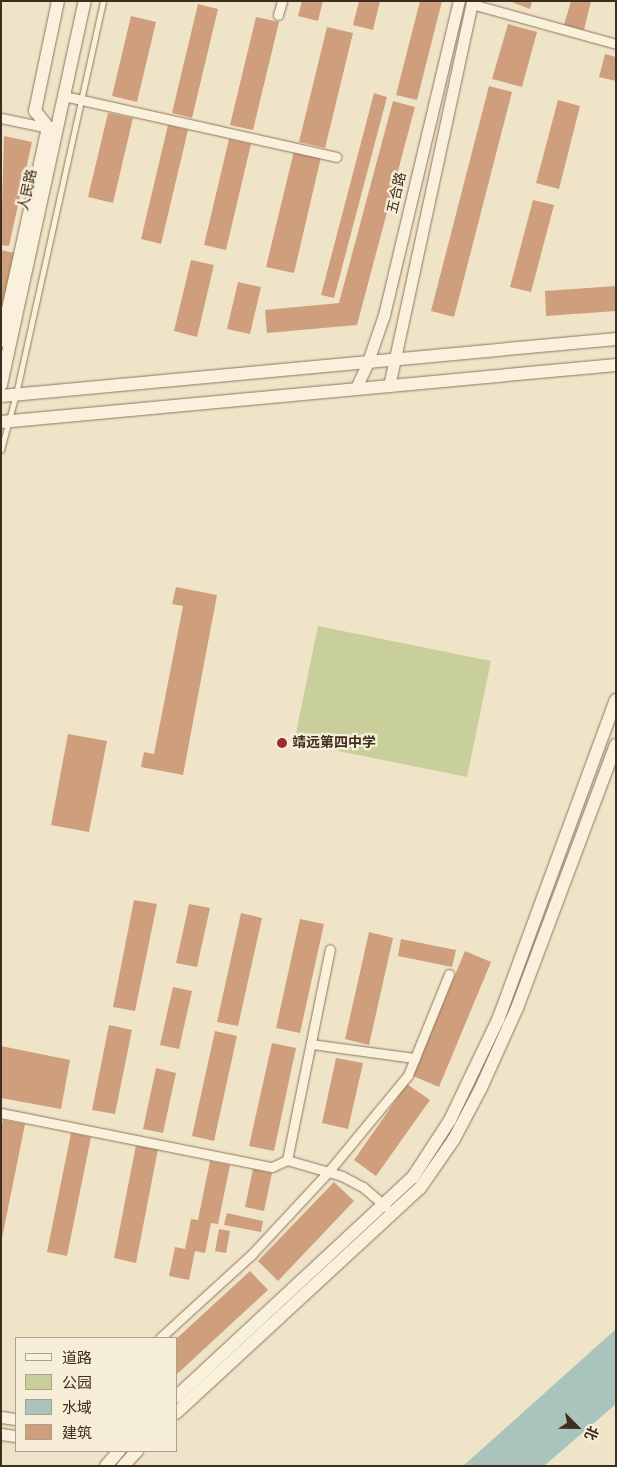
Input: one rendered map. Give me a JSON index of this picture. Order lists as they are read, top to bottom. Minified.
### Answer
{"streets":{"main road":["人民路"],"street":["五合路"]},"places":["靖远第四中学"],"legend":["道路","公园","水域","建筑"],"north":"bottom right"}
